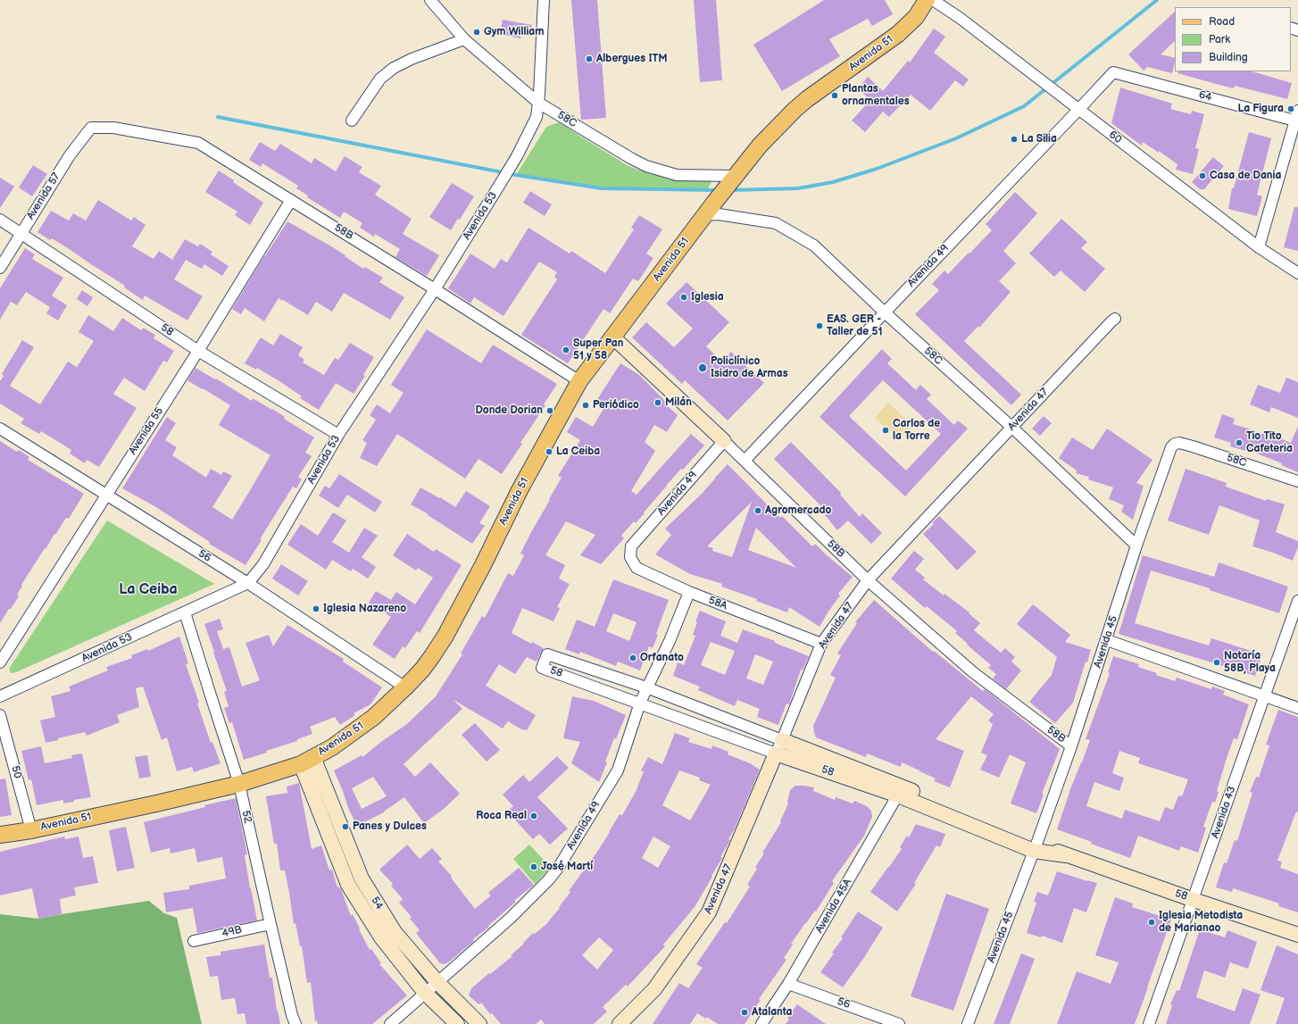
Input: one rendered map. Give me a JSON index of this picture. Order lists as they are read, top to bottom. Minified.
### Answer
{"streets":{"main road":["Avenida 51"],"street":["64","58C","60","Avenida 57","Avenida 53","58B","Avenida 49","58","Avenida 47","Avenida 55","56","58A","Avenida 45","50","Avenida 43","52","54","Avenida 45A","49B"]},"crossings":[["Avenida 51","58C"],["Avenida 51","58B"],["Avenida 51","56"],["Avenida 51","50"],["Avenida 51","52"],["Avenida 51","54"],["64","Avenida 49"],["58C","Avenida 53"],["58C","Avenida 49"],["58C","Avenida 47"],["58C","Avenida 45"],["60","Avenida 49"],["Avenida 57","58B"],["Avenida 57","58"],["Avenida 53","58B"],["Avenida 53","58"],["Avenida 53","56"],["Avenida 53","52"],["58B","Avenida 49"],["58B","Avenida 47"],["58B","Avenida 55"],["58B","Avenida 45"],["Avenida 49","58"],["Avenida 49","58A"],["Avenida 49","54"],["58","Avenida 47"],["58","Avenida 55"],["58","Avenida 45"],["58","Avenida 43"],["58","Avenida 45A"],["Avenida 47","58A"],["Avenida 55","56"],["56","Avenida 45A"],["52","49B"]],"districts":["La Ceiba"],"places":["Gym William","Albergues ITM","Plantas ornamentales","La Figura","La Silia","Casa de Dania","Iglesia","EAS. GER - Taller de 51","Super Pan 51 y 58","Policlínico Isidro de Armas","Milán","Periódico","Donde Dorian","Carlos de la Torre","Tio Tito Cafeteria","La Ceiba","Agromercado","Iglesia Nazareno","Orfanato","Notaría 58B, Playa","Roca Real","Panes y Dulces","José Martí","Iglesia Metodista de Marianao","Atalanta"],"legend":["Road","Park","Building"]}
